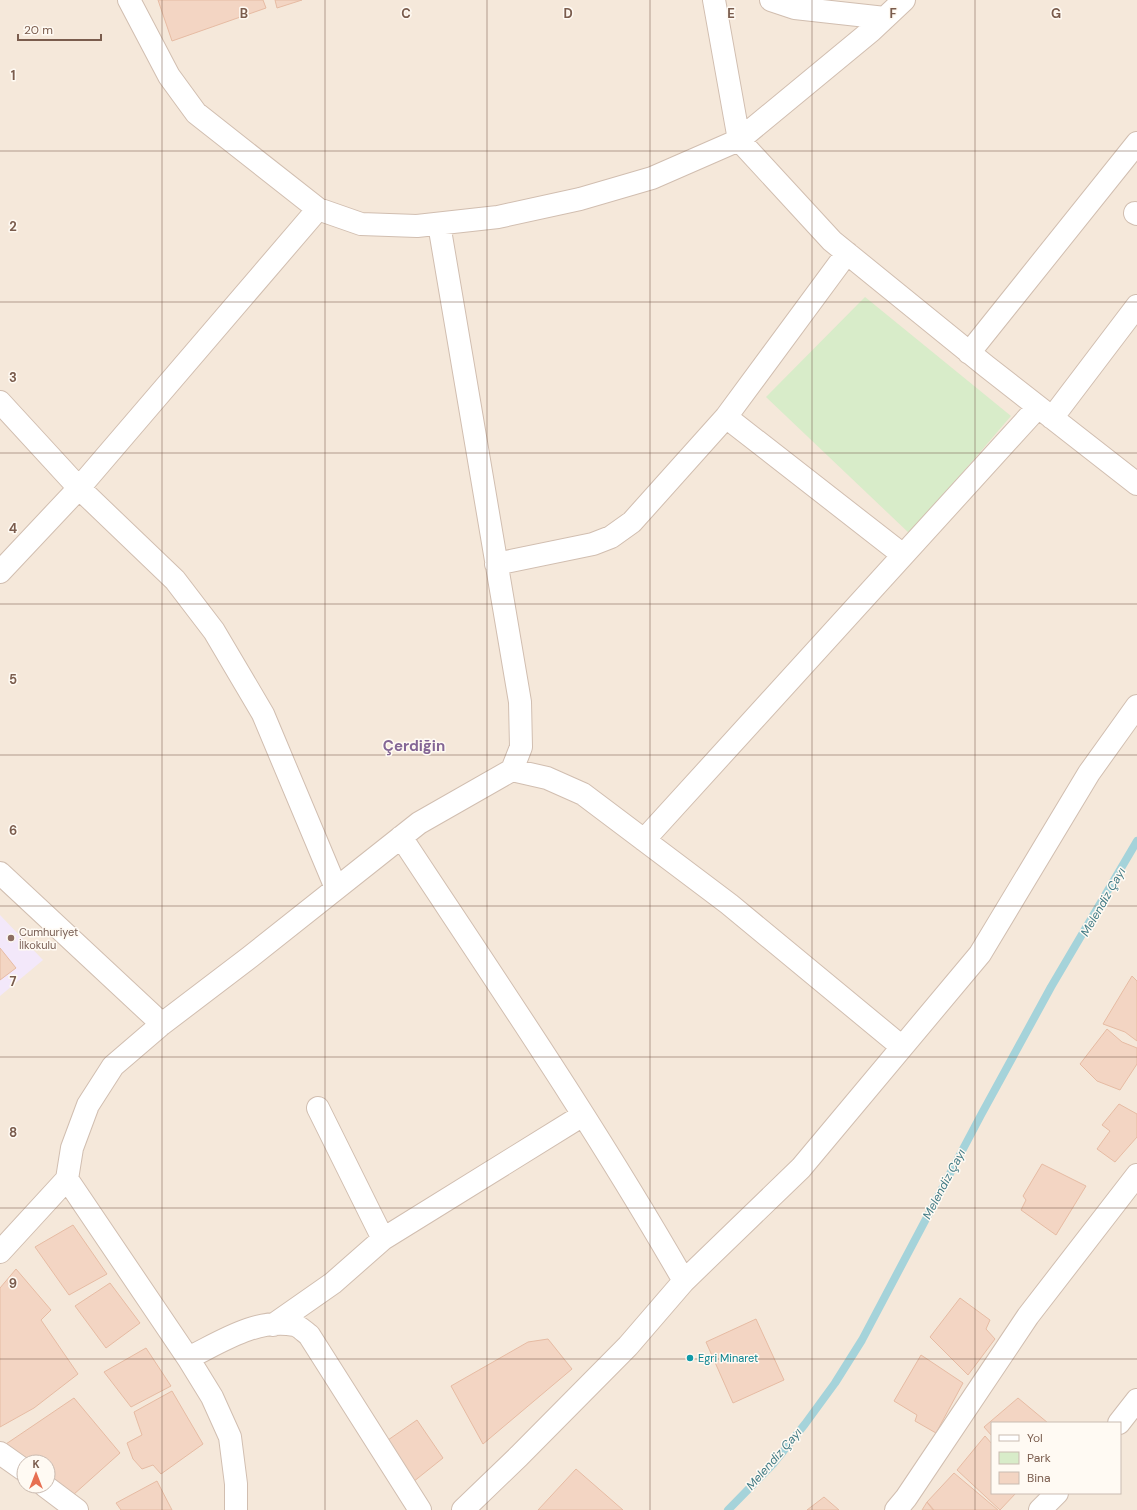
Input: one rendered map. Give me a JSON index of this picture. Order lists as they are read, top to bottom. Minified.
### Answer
{"districts":["Çerdiğin"],"water":["Melendiz Çayı"],"places":["Cumhuriyet İlkokulu","Egri Minaret"],"legend":["Yol","Park","Bina"],"scale_bar":"20 m","north":"top","grid":{"columns":["B","C","D","E","F","G"],"rows":["1","2","3","4","5","6","7","8","9"]}}
